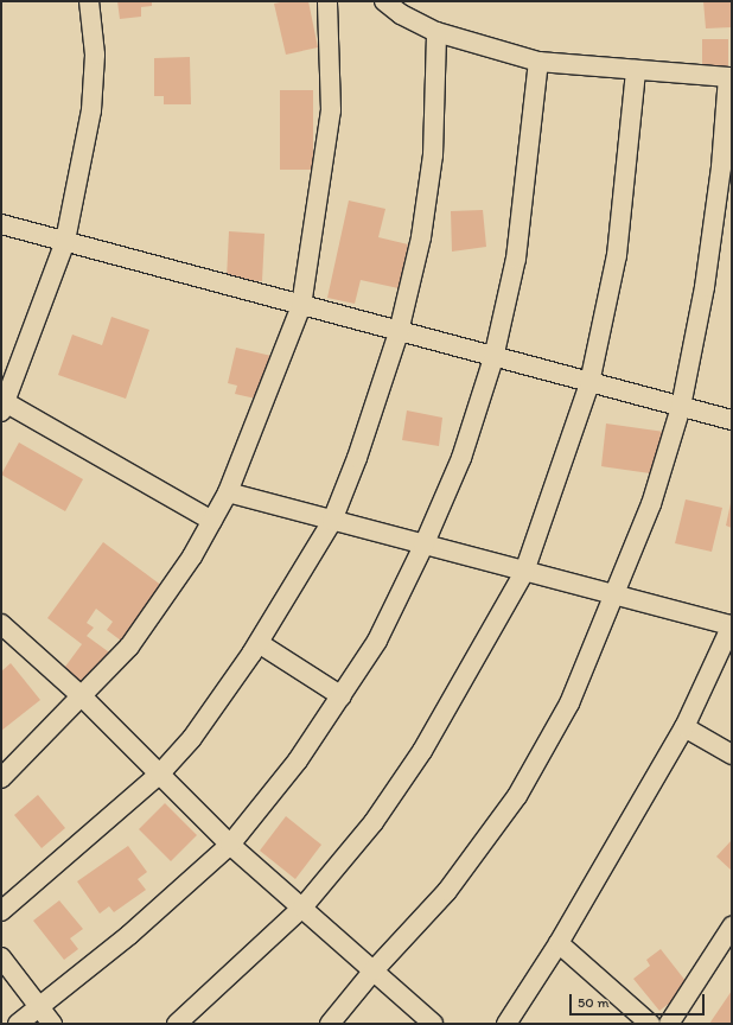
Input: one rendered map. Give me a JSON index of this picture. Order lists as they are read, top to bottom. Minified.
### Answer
{"scale_bar":"50 m"}
